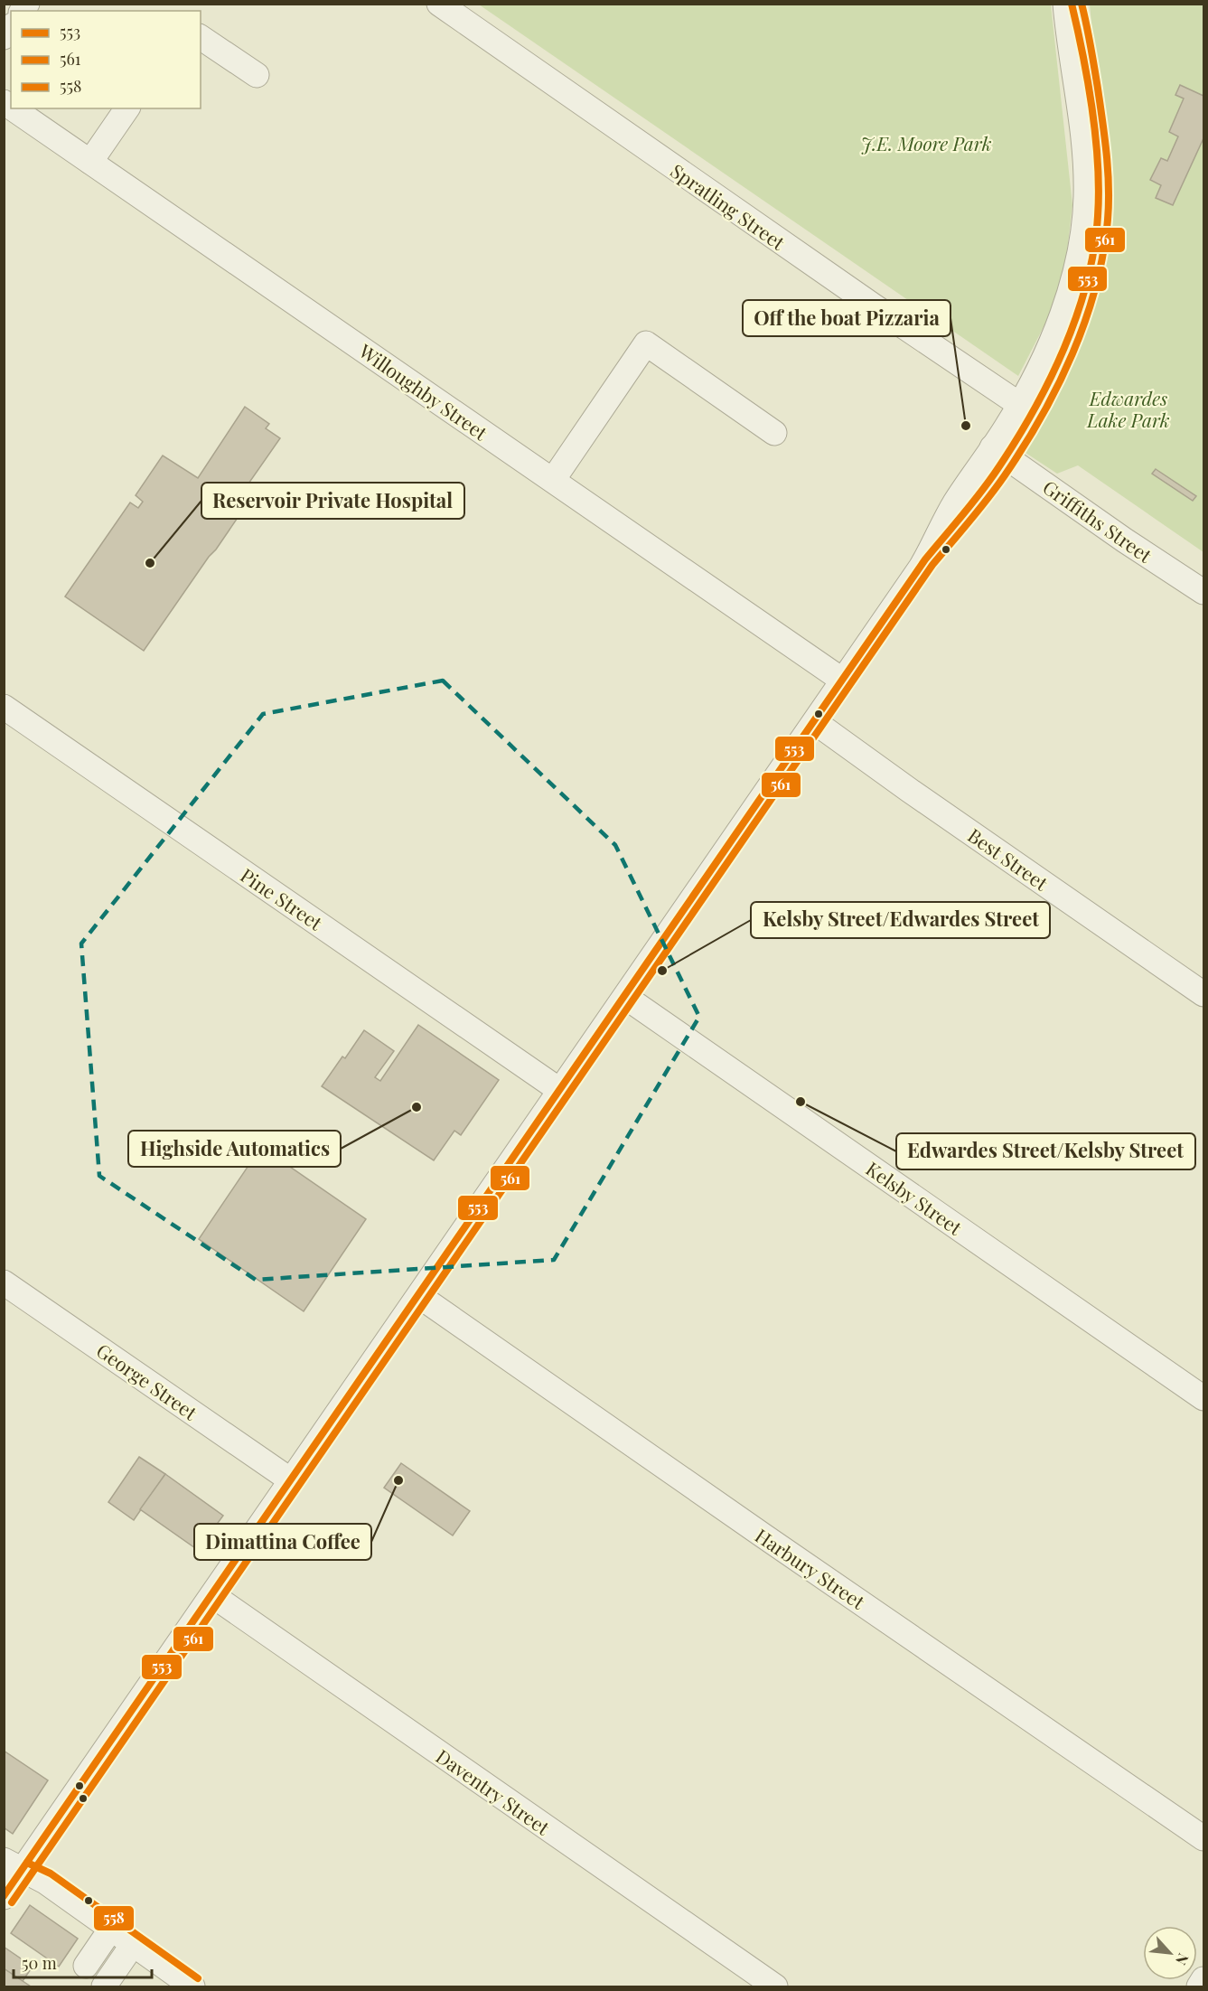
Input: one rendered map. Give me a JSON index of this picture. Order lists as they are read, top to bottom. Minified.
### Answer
{"streets":{"street":["Spratling Street","Willoughby Street","Griffiths Street","Best Street","Pine Street","Kelsby Street","George Street","Harbury Street","Daventry Street"]},"parks":["J.E. Moore Park","Edwardes Lake Park"],"places":["Off the boat Pizzaria","Reservoir Private Hospital","Kelsby Street/Edwardes Street","Edwardes Street/Kelsby Street","Highside Automatics","Dimattina Coffee"],"lines":["transit line 553","transit line 561","transit line 558"],"legend":["553","561","558"],"scale_bar":"50 m","north":"bottom right"}
